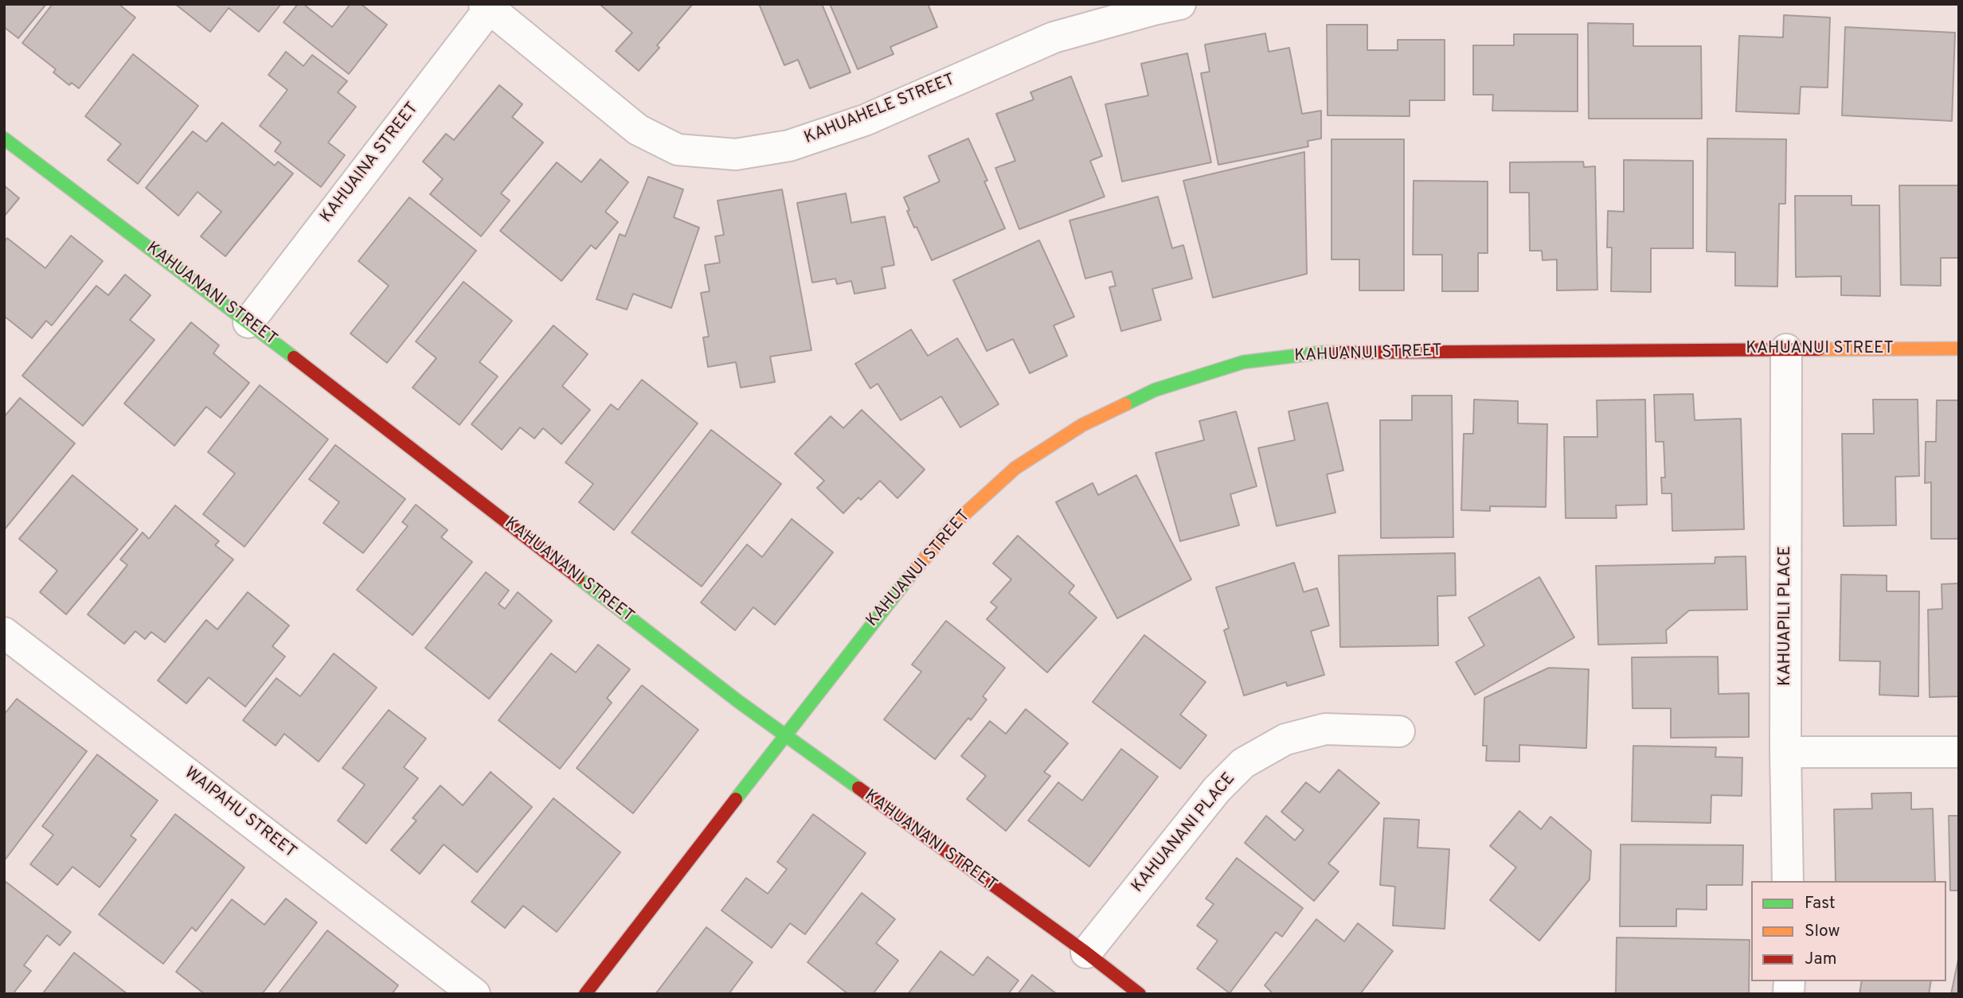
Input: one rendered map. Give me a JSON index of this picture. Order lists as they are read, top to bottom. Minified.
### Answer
{"streets":{"street":["KAHUAHELE STREET","KAHUAINA STREET","KAHUANANI STREET","KAHUANUI STREET","KAHUAPILI PLACE","WAIPAHU STREET","KAHUANANI PLACE"]},"crossings":[["KAHUAHELE STREET","KAHUAINA STREET"],["KAHUAINA STREET","KAHUANANI STREET"],["KAHUANANI STREET","KAHUANUI STREET"],["KAHUANANI STREET","KAHUANANI PLACE"],["KAHUANUI STREET","KAHUAPILI PLACE"]],"legend":["Fast","Slow","Jam"]}
